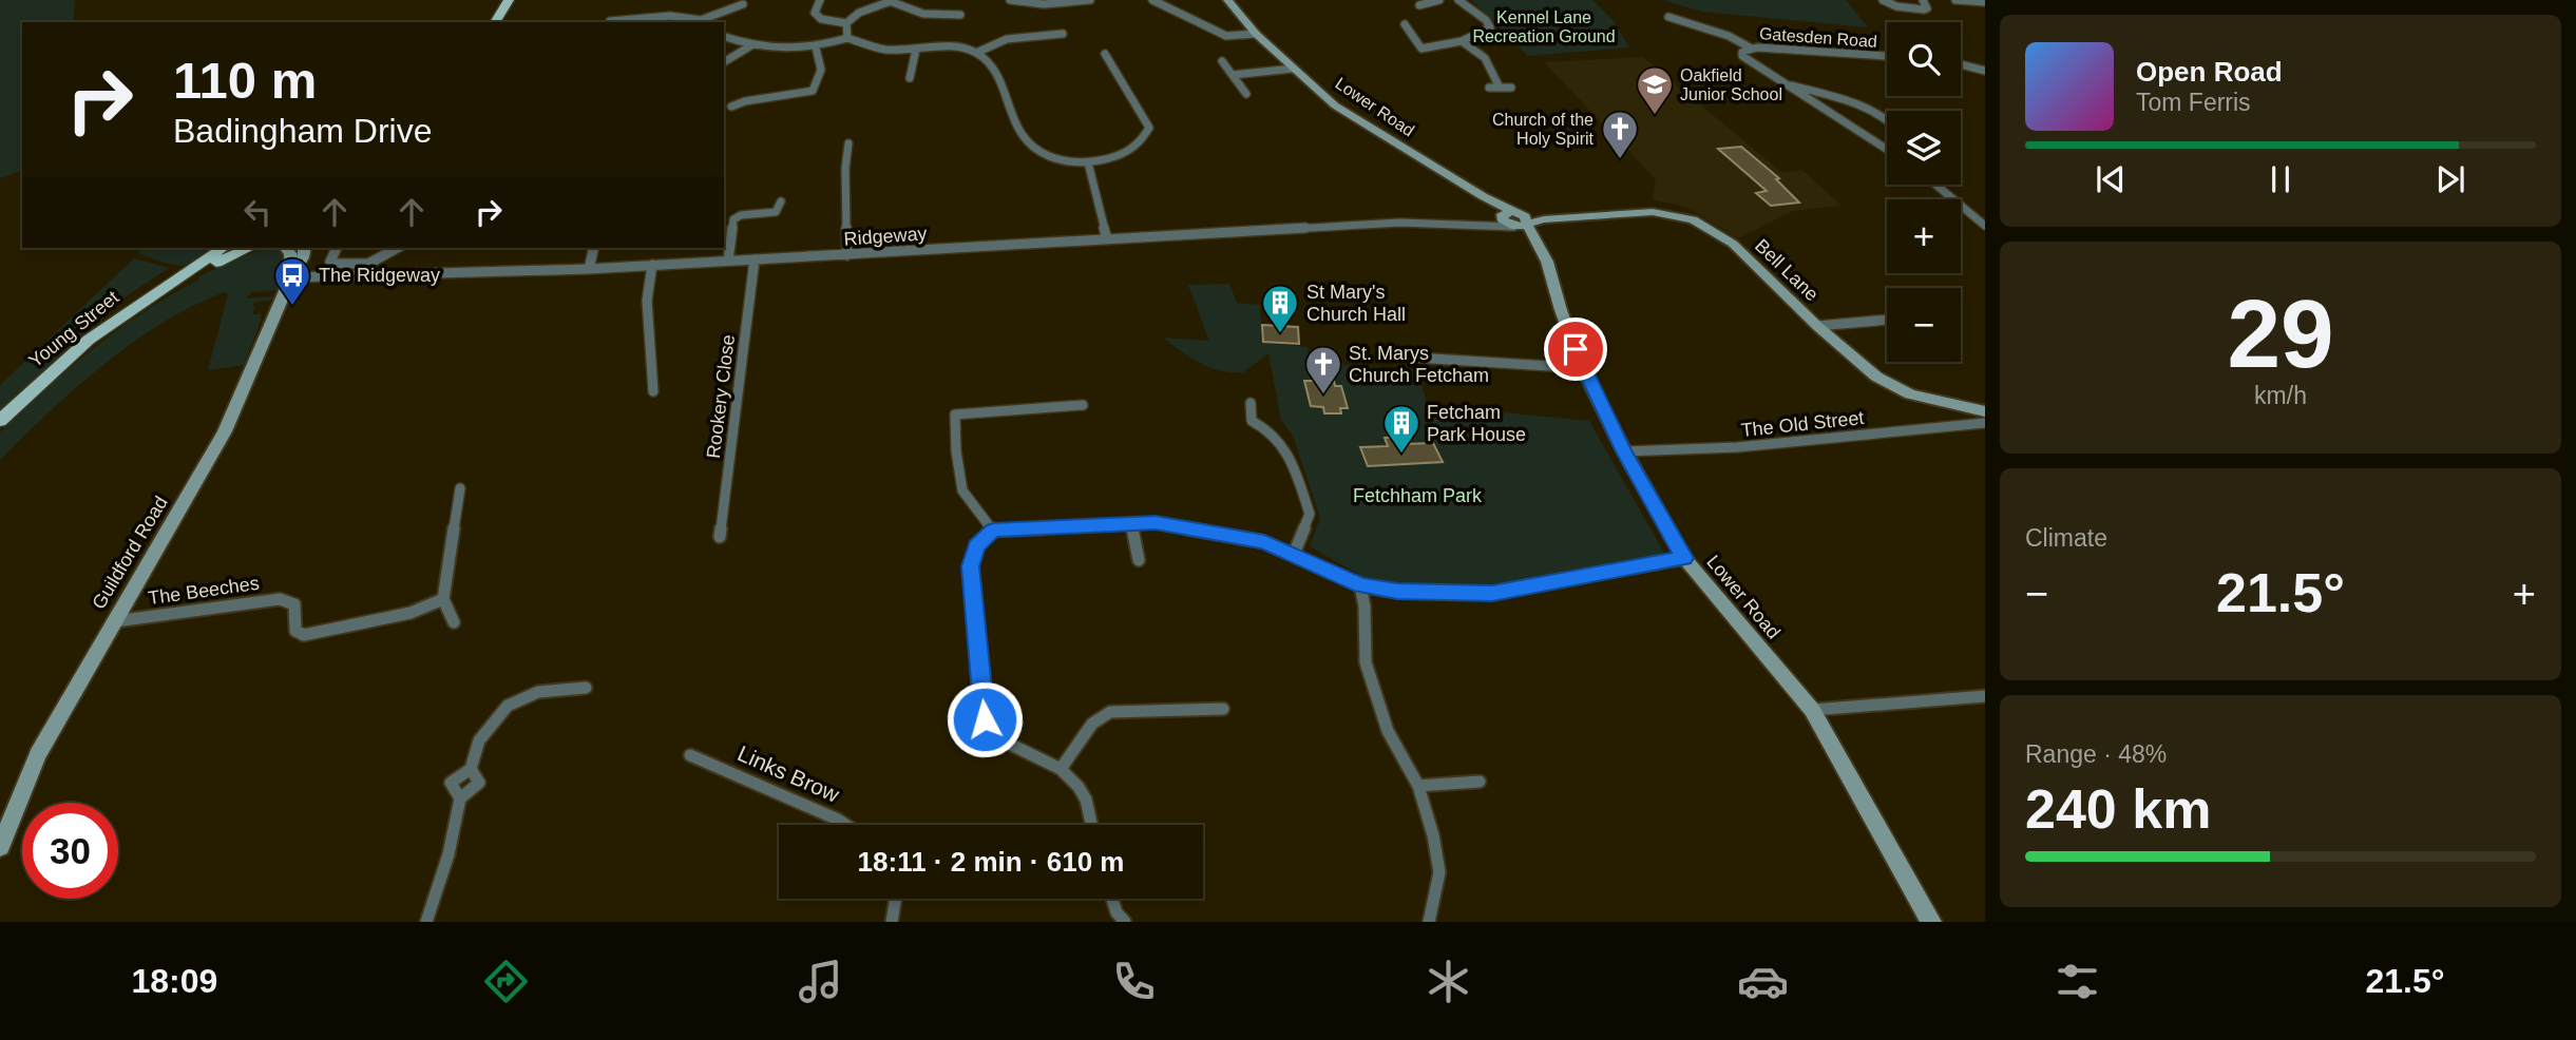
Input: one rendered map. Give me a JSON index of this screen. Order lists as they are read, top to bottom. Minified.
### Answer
{"streets":{"main road":["Young Street"],"street":["Gatesden Road","Lower Road","Ridgeway","Bell Lane","Rookery Close","The Old Street","Guildford Road","The Beeches","Links Brow"]},"crossings":[["Lower Road","Ridgeway"],["Lower Road","Bell Lane"],["Lower Road","The Old Street"],["Ridgeway","Bell Lane"],["Ridgeway","Rookery Close"],["Ridgeway","Guildford Road"],["Guildford Road","The Beeches"]],"parks":["Kennel Lane Recreation Ground","Fetchham Park"],"places":{"school or university":["Oakfield Junior School"],"church":["Church of the Holy Spirit","St. Marys Church Fetcham"],"bus stop":["The Ridgeway"],"building":["St Mary's Church Hall","Fetcham Park House"]},"page":{"map_buttons":["+","−"],"turn":["110 m","Badingham Drive"],"song":["Open Road","Tom Ferris"],"tile":[["29","km/h"],"Climate",["Range · 48%","240 km"]],"heat":["−","21.5°","+"],"limit":"30","trip":"18:11 · 2 min · 610 m","tabs":["18:09","21.5°"]}}
